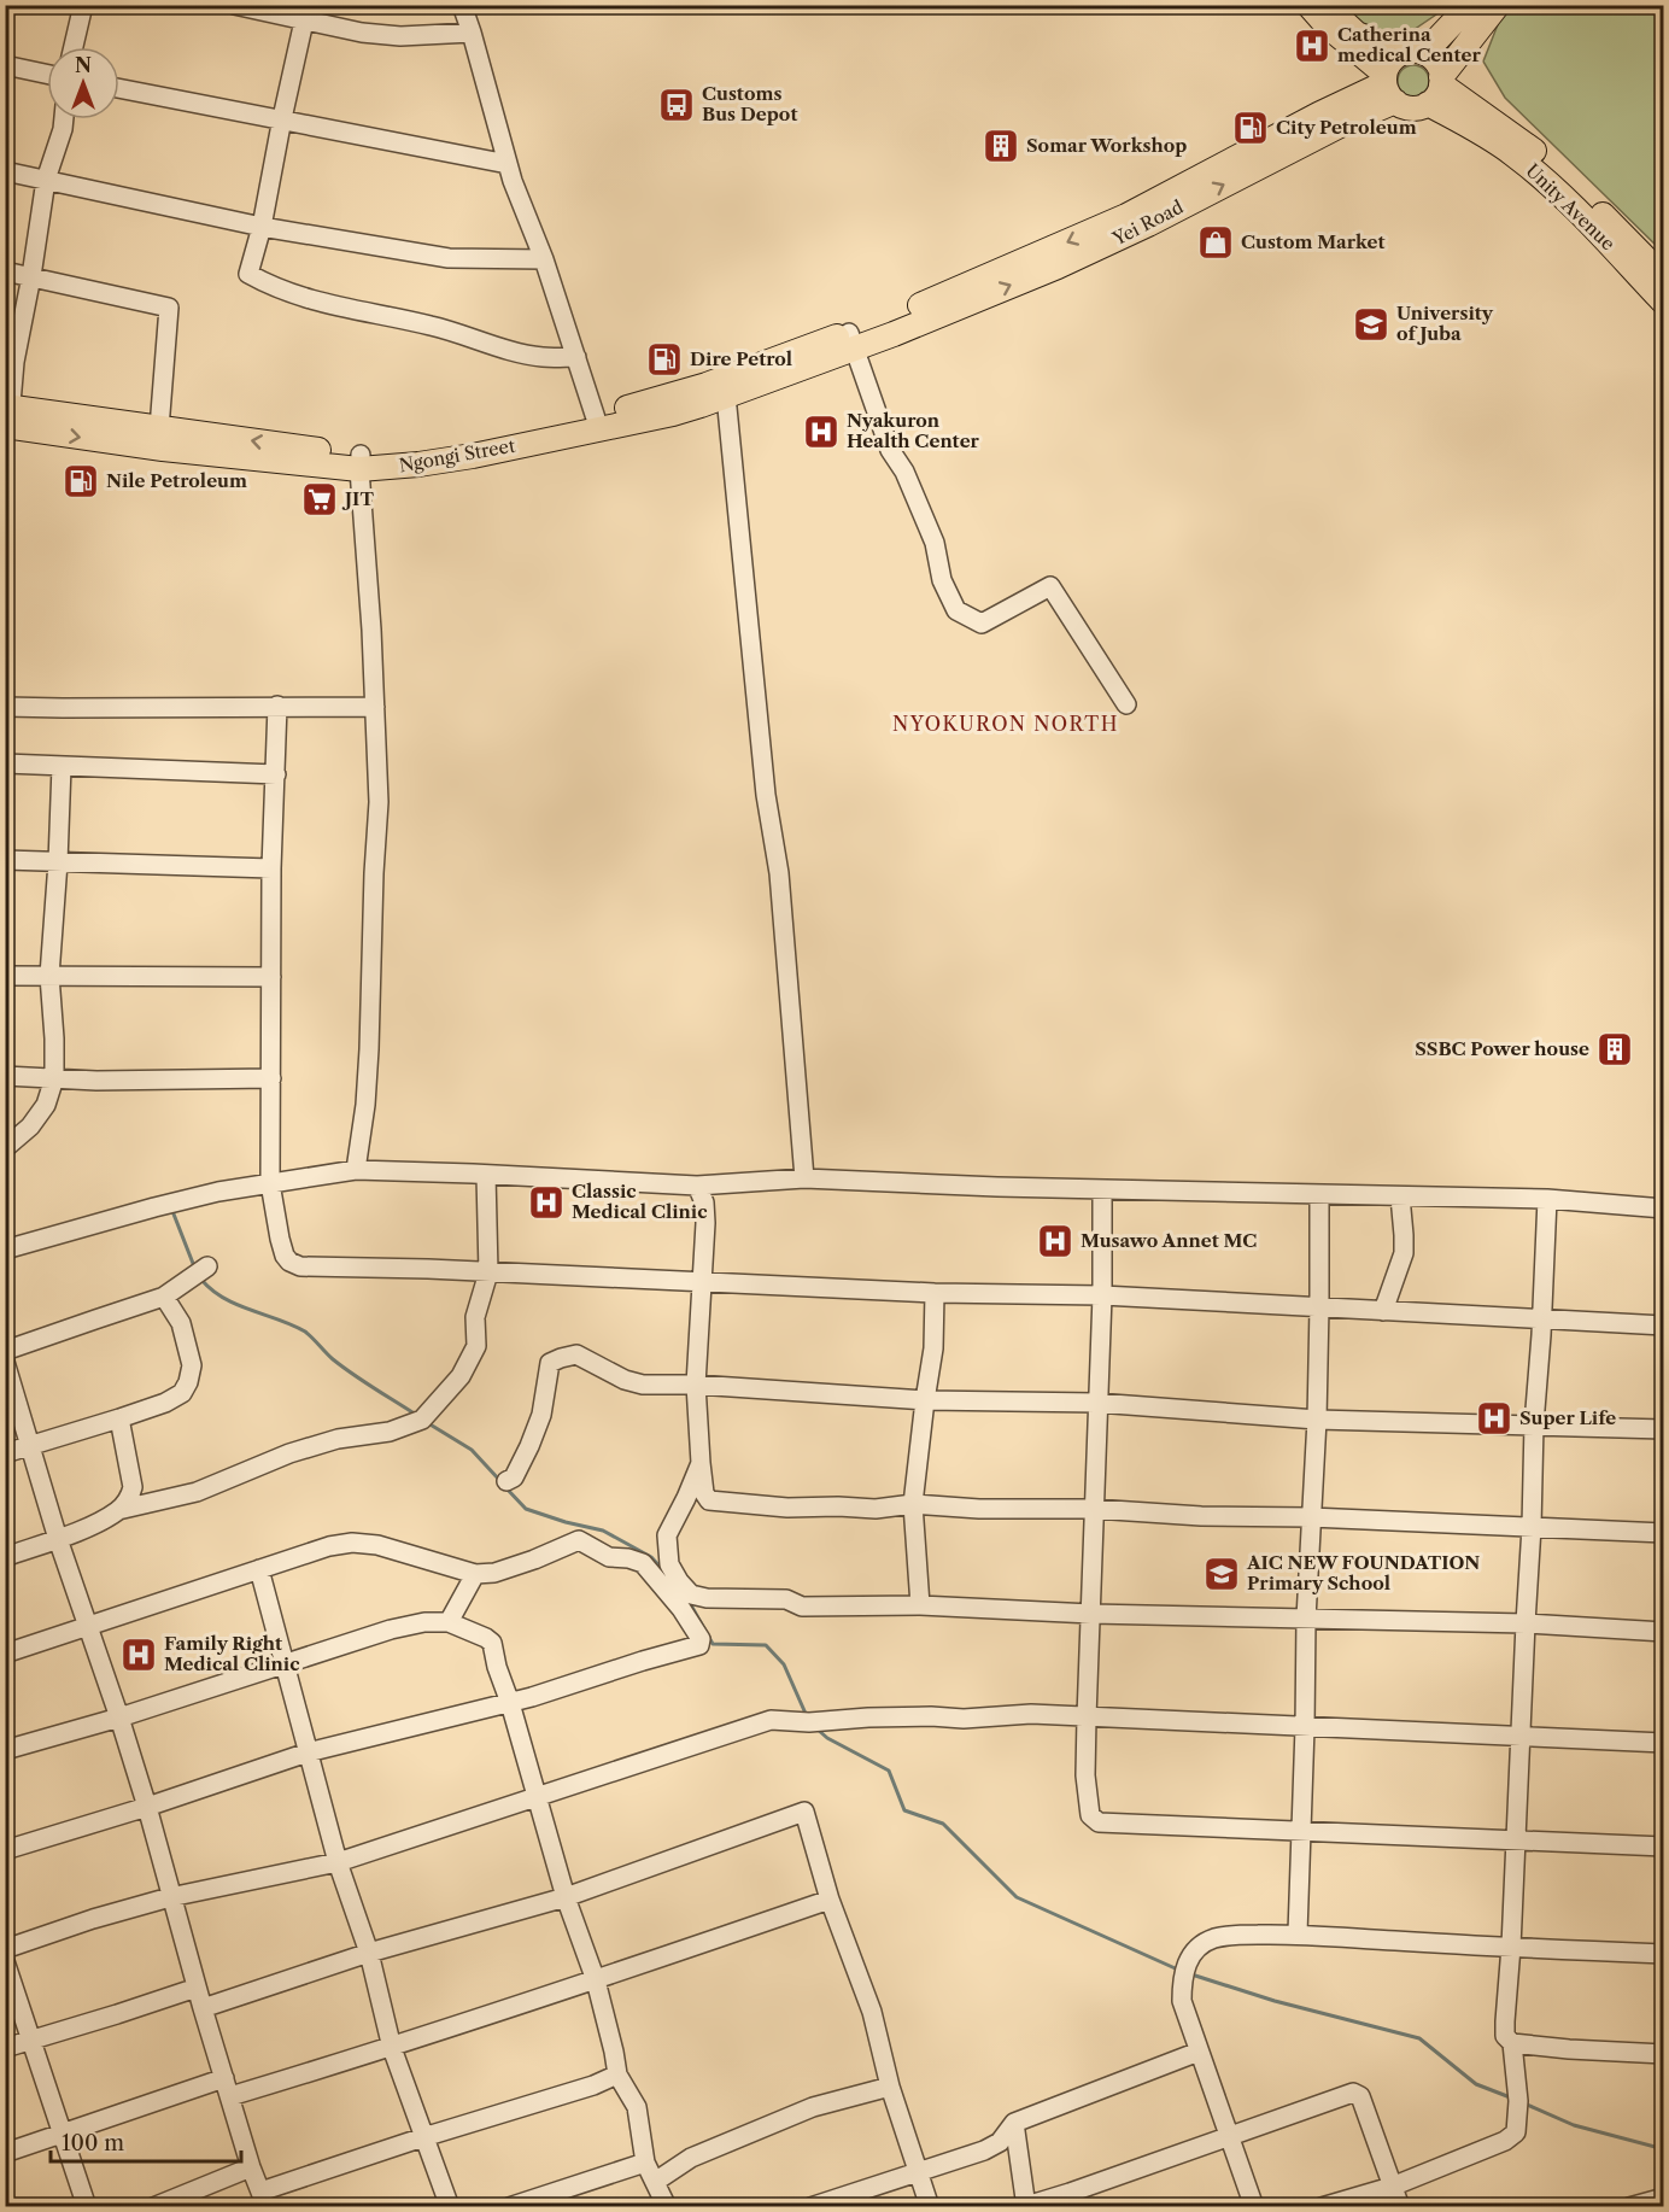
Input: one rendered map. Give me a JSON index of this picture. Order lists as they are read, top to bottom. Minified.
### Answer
{"streets":{"main road":["Unity Avenue","Yei Road","Ngongi Street"]},"crossings":[["Unity Avenue","Yei Road"],["Yei Road","Ngongi Street"]],"districts":["NYOKURON NORTH"],"places":{"hospital":["Catherina medical Center","Nyakuron Health Center","Classic Medical Clinic","Musawo Annet MC","Super Life","Family Right Medical Clinic"],"bus stop":["Customs Bus Depot"],"fuel station":["City Petroleum","Dire Petrol","Nile Petroleum"],"building":["Somar Workshop","SSBC Power house"],"shop":["Custom Market"],"school or university":["University of Juba","AIC NEW FOUNDATION Primary School"],"supermarket":["JIT"]},"scale_bar":"100 m","north":"top"}
